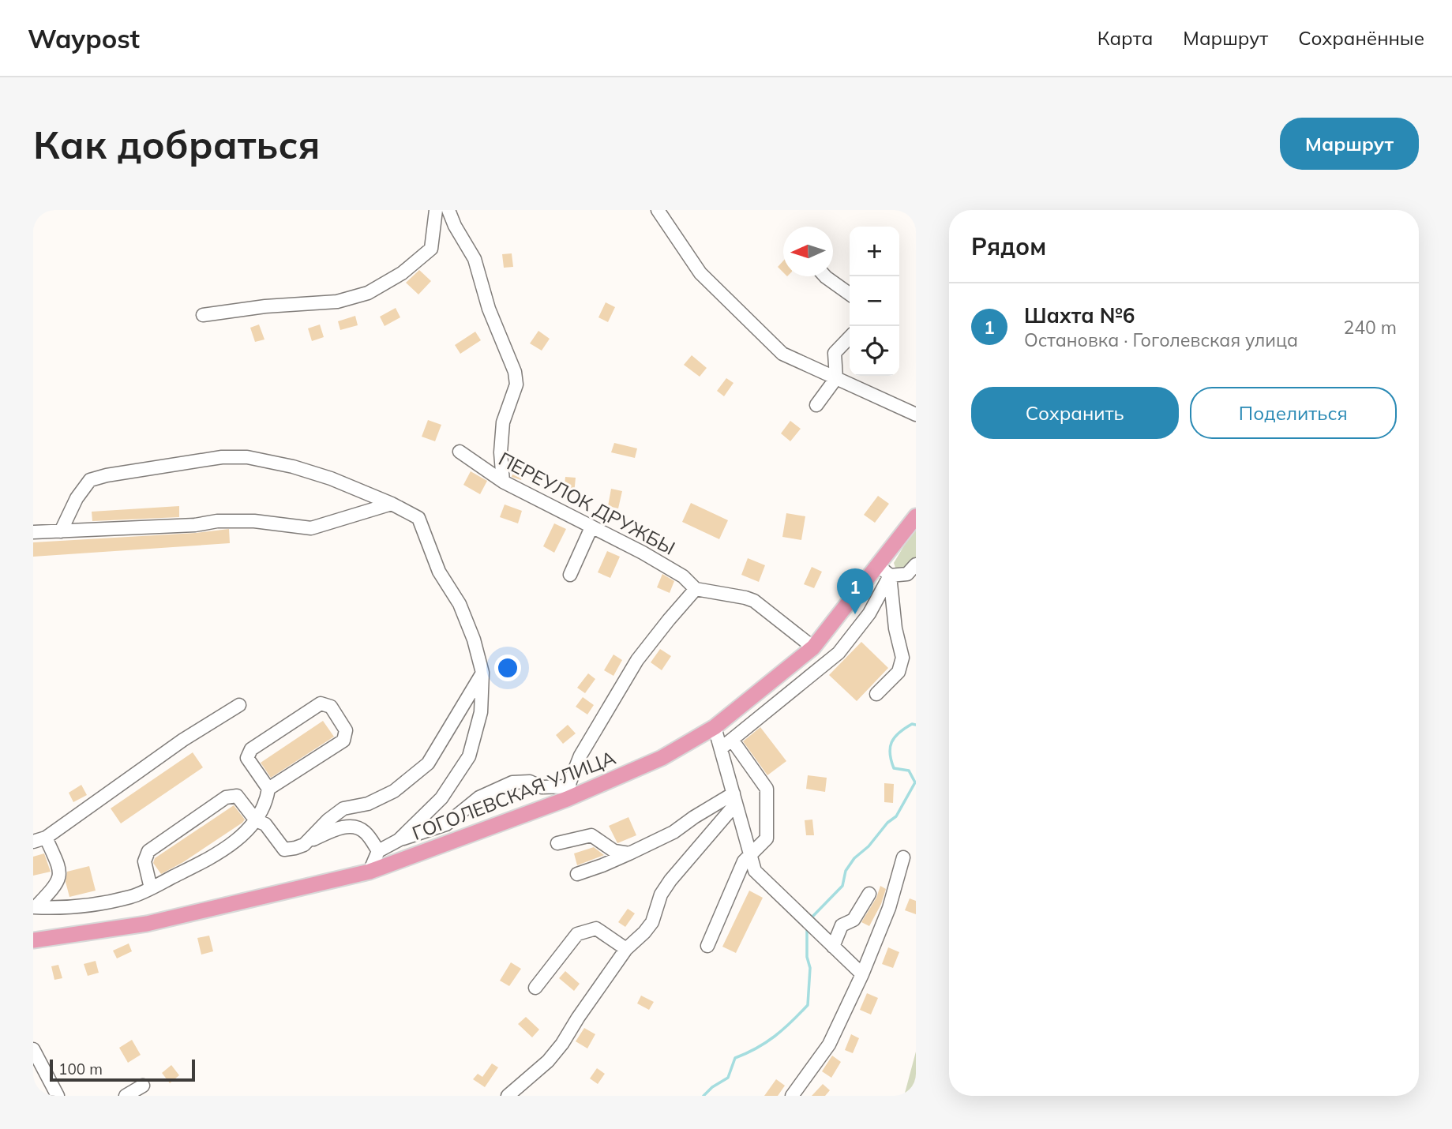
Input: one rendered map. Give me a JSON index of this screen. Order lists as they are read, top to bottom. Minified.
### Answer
{"streets":{"main road":["ГОГОЛЕВСКАЯ УЛИЦА"],"street":["ПЕРЕУЛОК ДРУЖБЫ"]},"crossings":[["ПЕРЕУЛОК ДРУЖБЫ","ГОГОЛЕВСКАЯ УЛИЦА"]],"scale_bar":"100 m","north":"left","page":{"header":"Waypost","nav":["Карта","Маршрут","Сохранённые"],"buttons":["Маршрут",["Сохранить","Поделиться"]],"title":"Как добраться","heading":"Рядом","map_buttons":["+","−"],"list":[{"mark":"1","name":"Шахта №6","note":"Остановка · Гоголевская улица","value":"240 m"}],"pins":"1","scale":"100 m"}}
